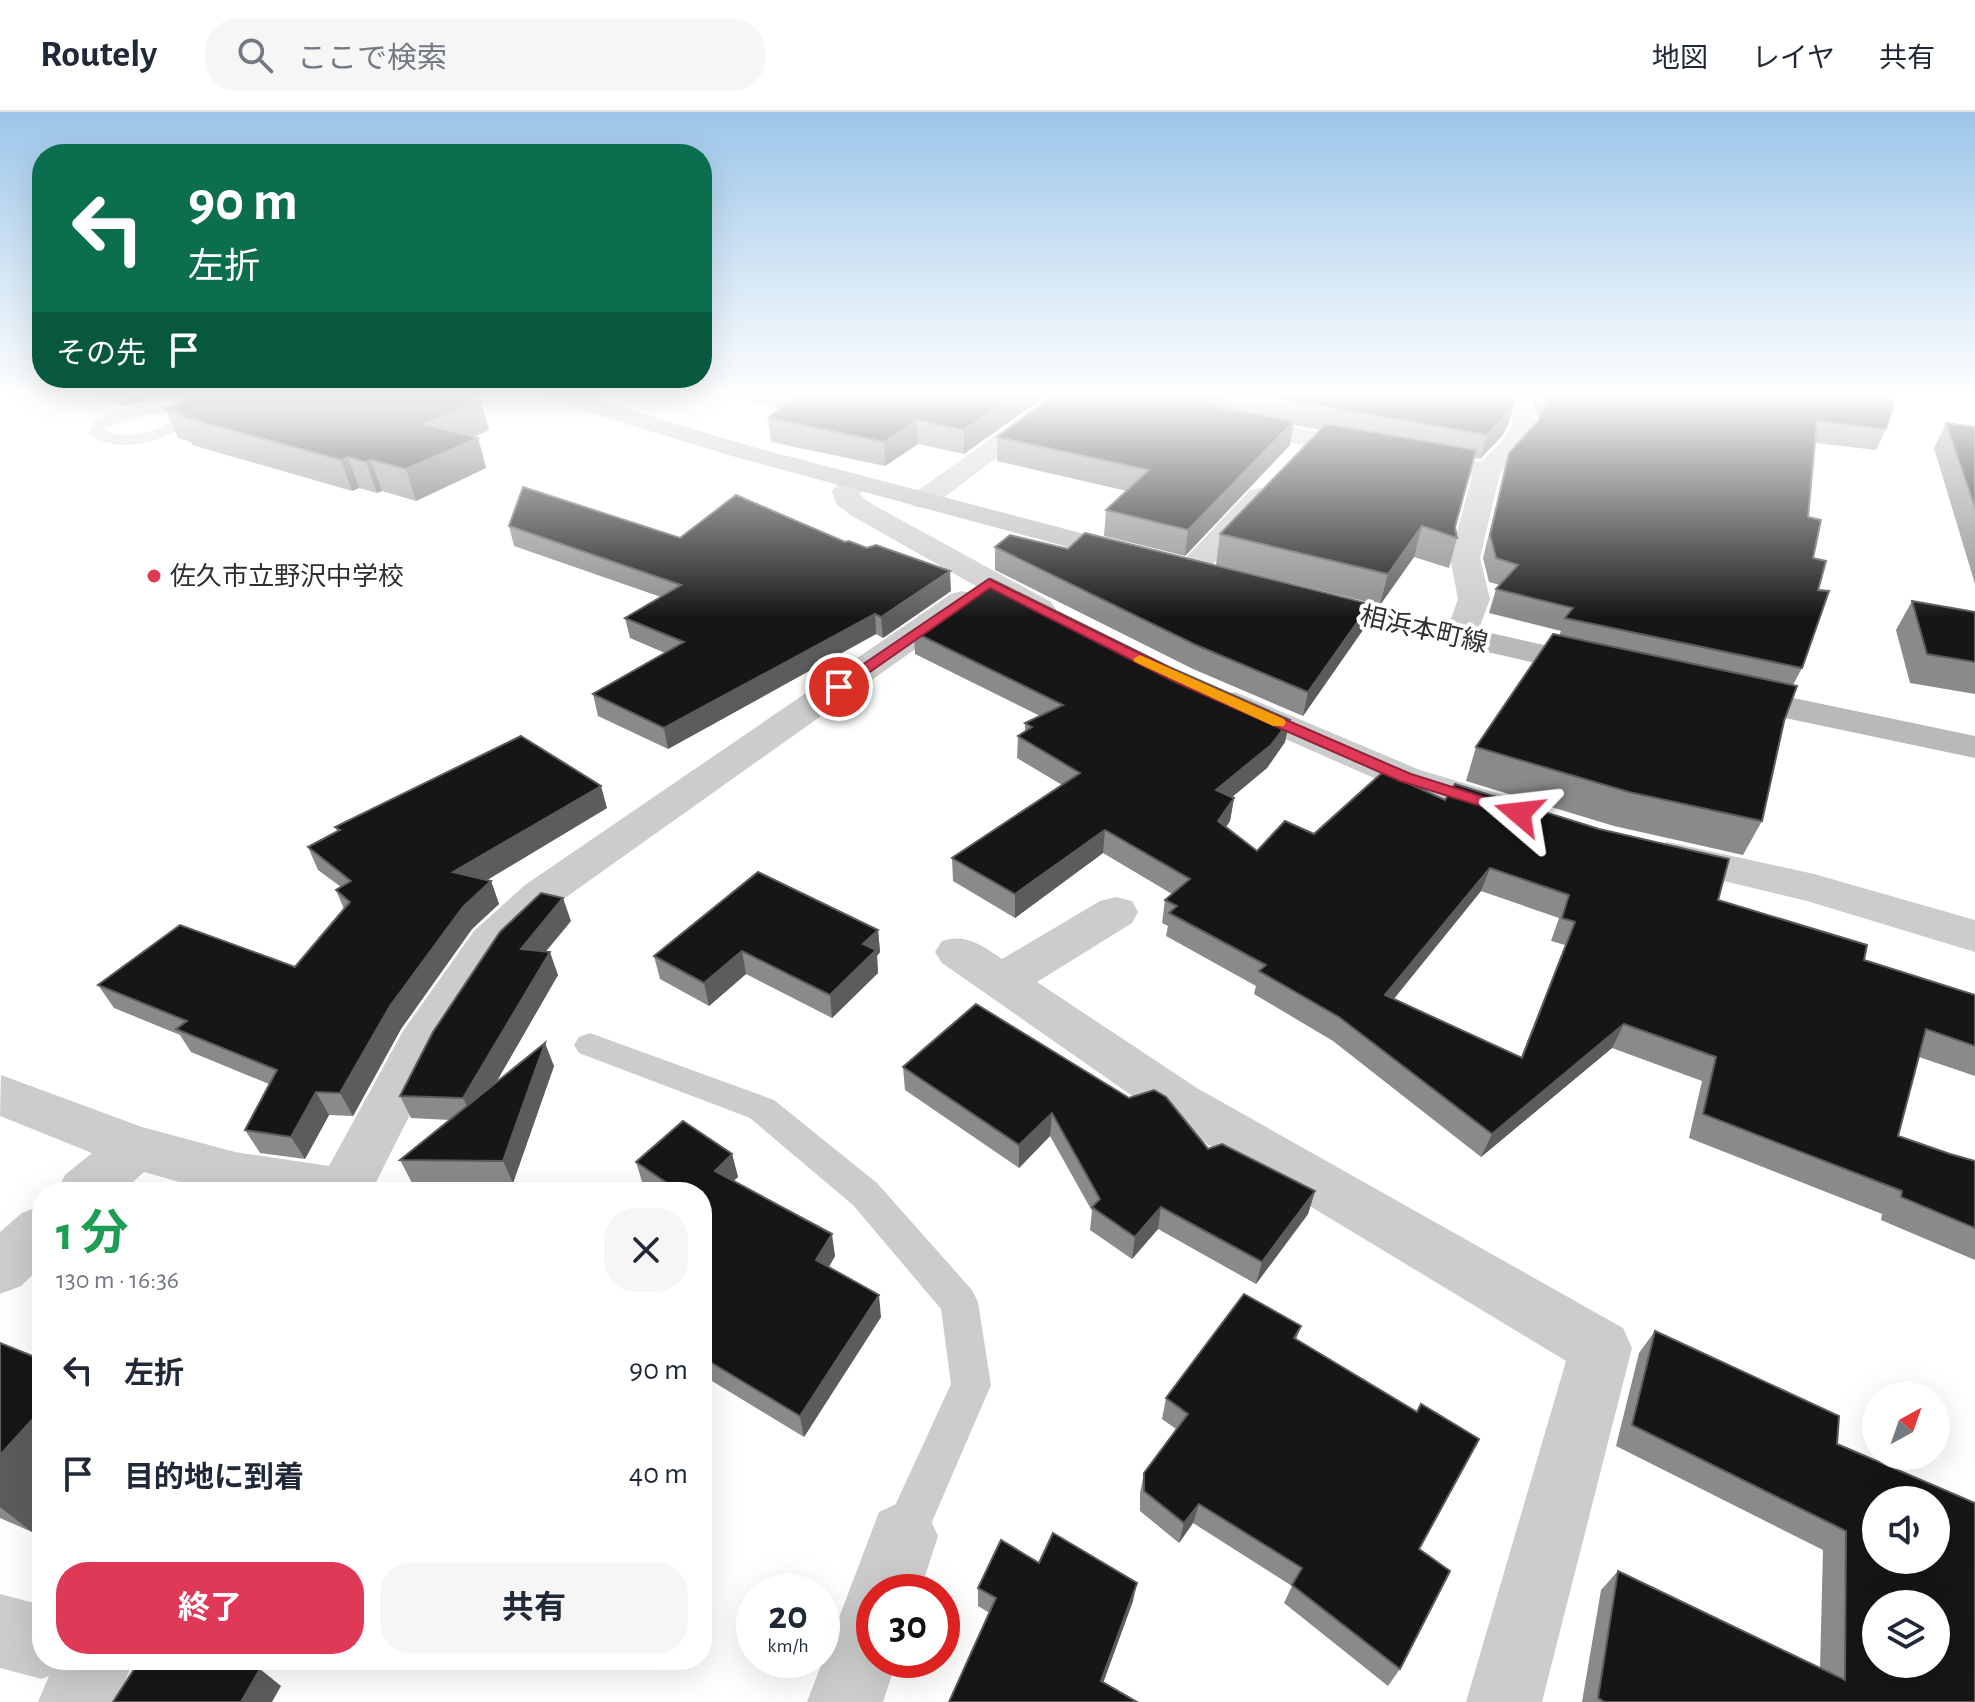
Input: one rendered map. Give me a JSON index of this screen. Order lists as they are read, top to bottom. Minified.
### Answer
{"streets":{"main road":["相浜本町線"]},"places":["佐久市立野沢中学校"],"north":"top right","page":{"header":"Routely","search":"ここで検索","nav":["地図","レイヤ","共有"],"turn":["90 m","左折"],"then":"その先","heading":["1 分","130 m · 16:36"],"list":[{"name":"左折","value":"90 m"},{"name":"目的地に到着","value":"40 m"}],"buttons":["終了","共有"],"speed":"20 km/h","limit":"30"}}
